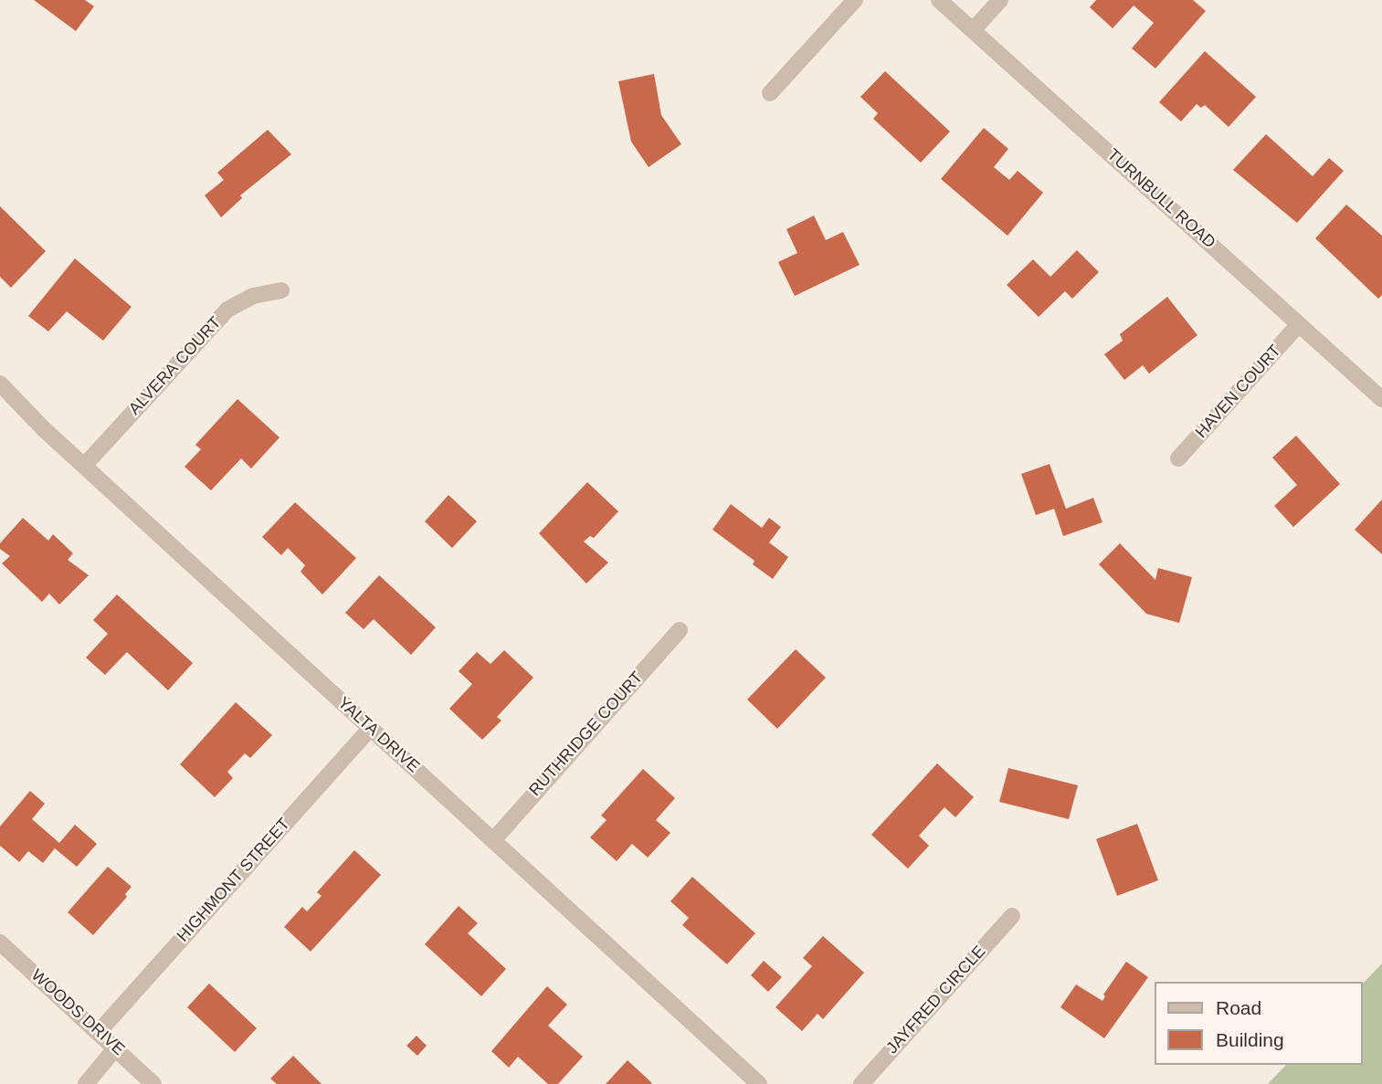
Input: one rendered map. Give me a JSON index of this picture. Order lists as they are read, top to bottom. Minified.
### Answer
{"streets":{"street":["TURNBULL ROAD","ALVERA COURT","HAVEN COURT","RUTHRIDGE COURT","YALTA DRIVE","HIGHMONT STREET","JAYFRED CIRCLE","WOODS DRIVE"]},"crossings":[["TURNBULL ROAD","HAVEN COURT"],["ALVERA COURT","YALTA DRIVE"],["RUTHRIDGE COURT","YALTA DRIVE"],["YALTA DRIVE","HIGHMONT STREET"],["HIGHMONT STREET","WOODS DRIVE"]],"legend":["Road","Building"]}
